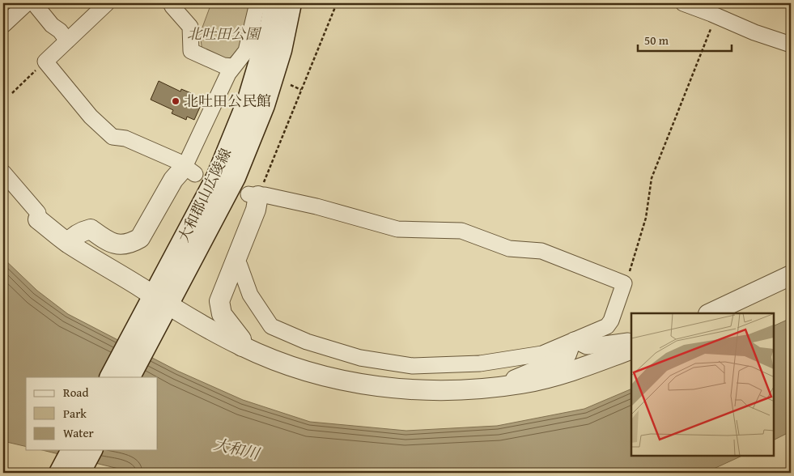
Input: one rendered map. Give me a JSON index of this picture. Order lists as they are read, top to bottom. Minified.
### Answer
{"streets":{"main road":["大和郡山広陵線"]},"water":["大和川"],"parks":["北吐田公園"],"places":["北吐田公民館"],"legend":["Road","Park","Water"],"scale_bar":"50 m"}
